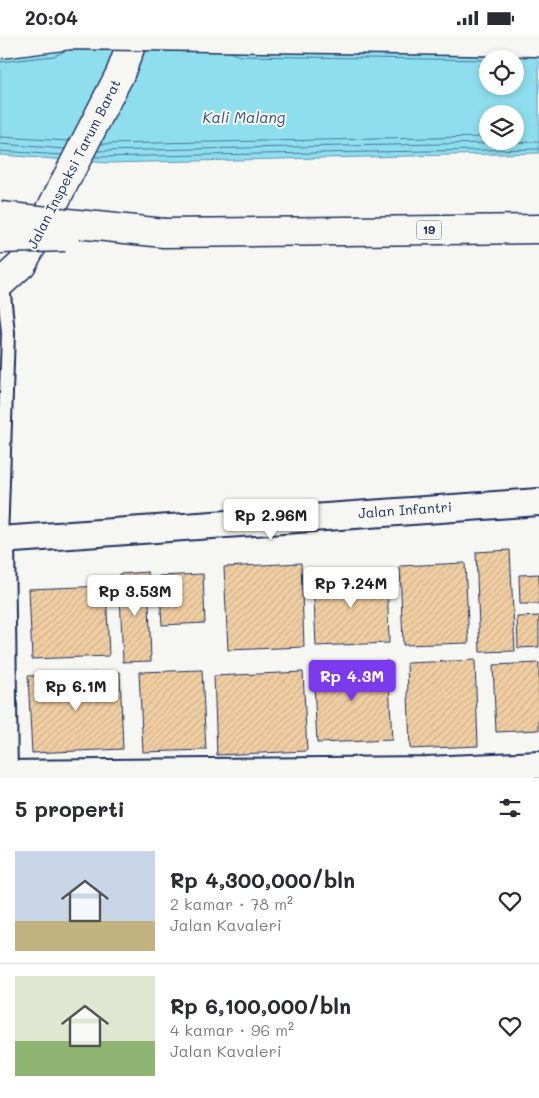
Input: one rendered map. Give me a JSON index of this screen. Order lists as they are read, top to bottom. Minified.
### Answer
{"streets":{"main road":["Jalan Inspeksi Tarum Barat","19"],"street":["Jalan Infantri"]},"water":["Kali Malang"],"page":{"status":"20:04","price":["Rp 2.96M","Rp 7.24M","Rp 3.53M","Rp 4.3M","Rp 6.1M"],"heading":"5 properti","list":[{"name":"Rp 4,300,000/bln","note":"2 kamar · 78 m² · Jalan Kavaleri"},{"name":"Rp 6,100,000/bln","note":"4 kamar · 96 m² · Jalan Kavaleri"}]}}
